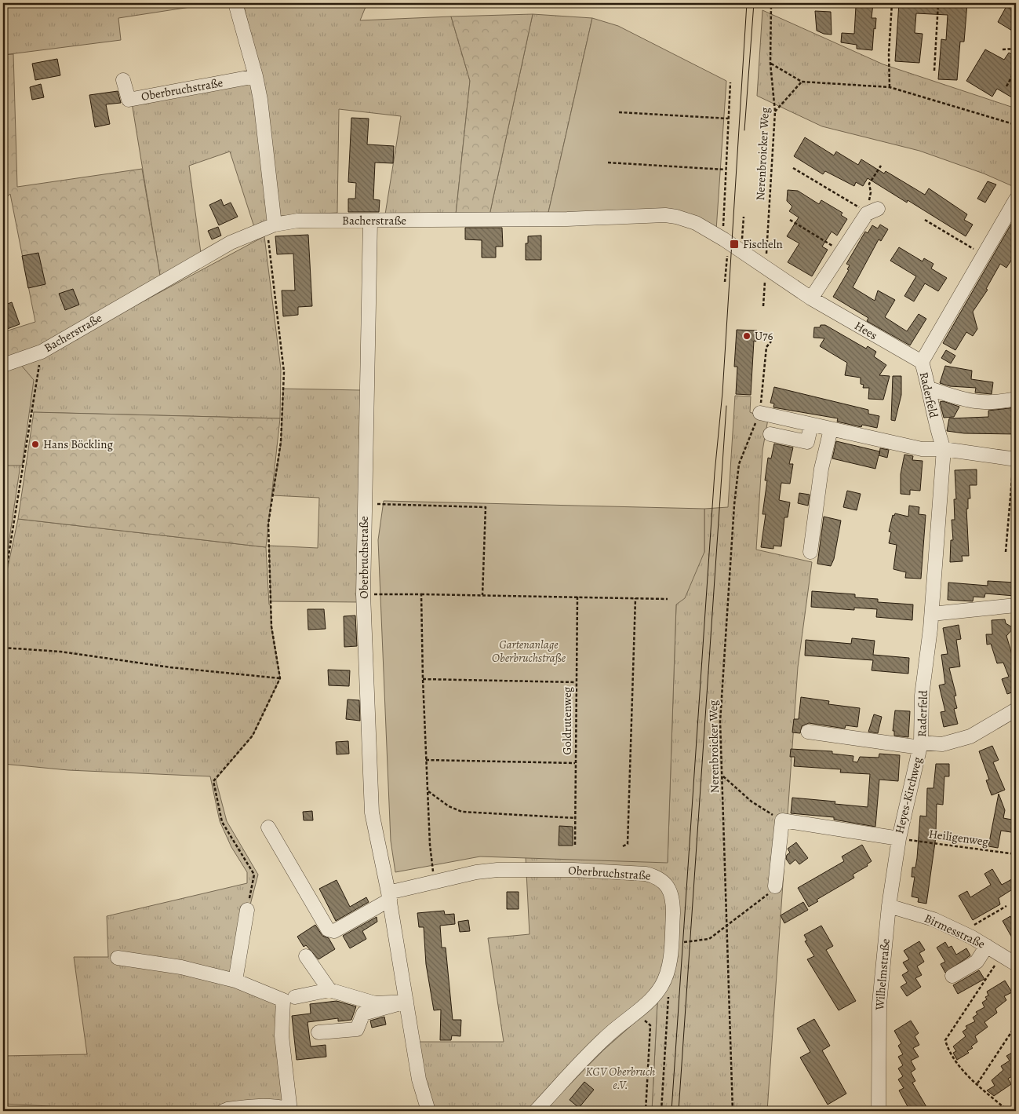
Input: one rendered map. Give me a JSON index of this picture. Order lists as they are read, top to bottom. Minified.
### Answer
{"streets":{"street":["Oberbruchstraße","Bacherstraße","Hees","Raderfeld","Heyes-Kirchweg","Birmesstraße","Wilhelmstraße"],"path":["Nerenbroicker Weg","Goldrutenweg","Heiligenweg"]},"crossings":[["Oberbruchstraße","Bacherstraße"],["Nerenbroicker Weg","Bacherstraße"],["Nerenbroicker Weg","Hees"],["Bacherstraße","Hees"],["Hees","Raderfeld"],["Raderfeld","Heyes-Kirchweg"],["Heyes-Kirchweg","Heiligenweg"],["Heyes-Kirchweg","Wilhelmstraße"],["Heiligenweg","Wilhelmstraße"],["Birmesstraße","Wilhelmstraße"]],"parks":["Gartenanlage Oberbruchstraße","KGV Oberbruch e.V."],"places":{"transit":["Fischeln"],"other":["U76","Hans Böckling"]}}
